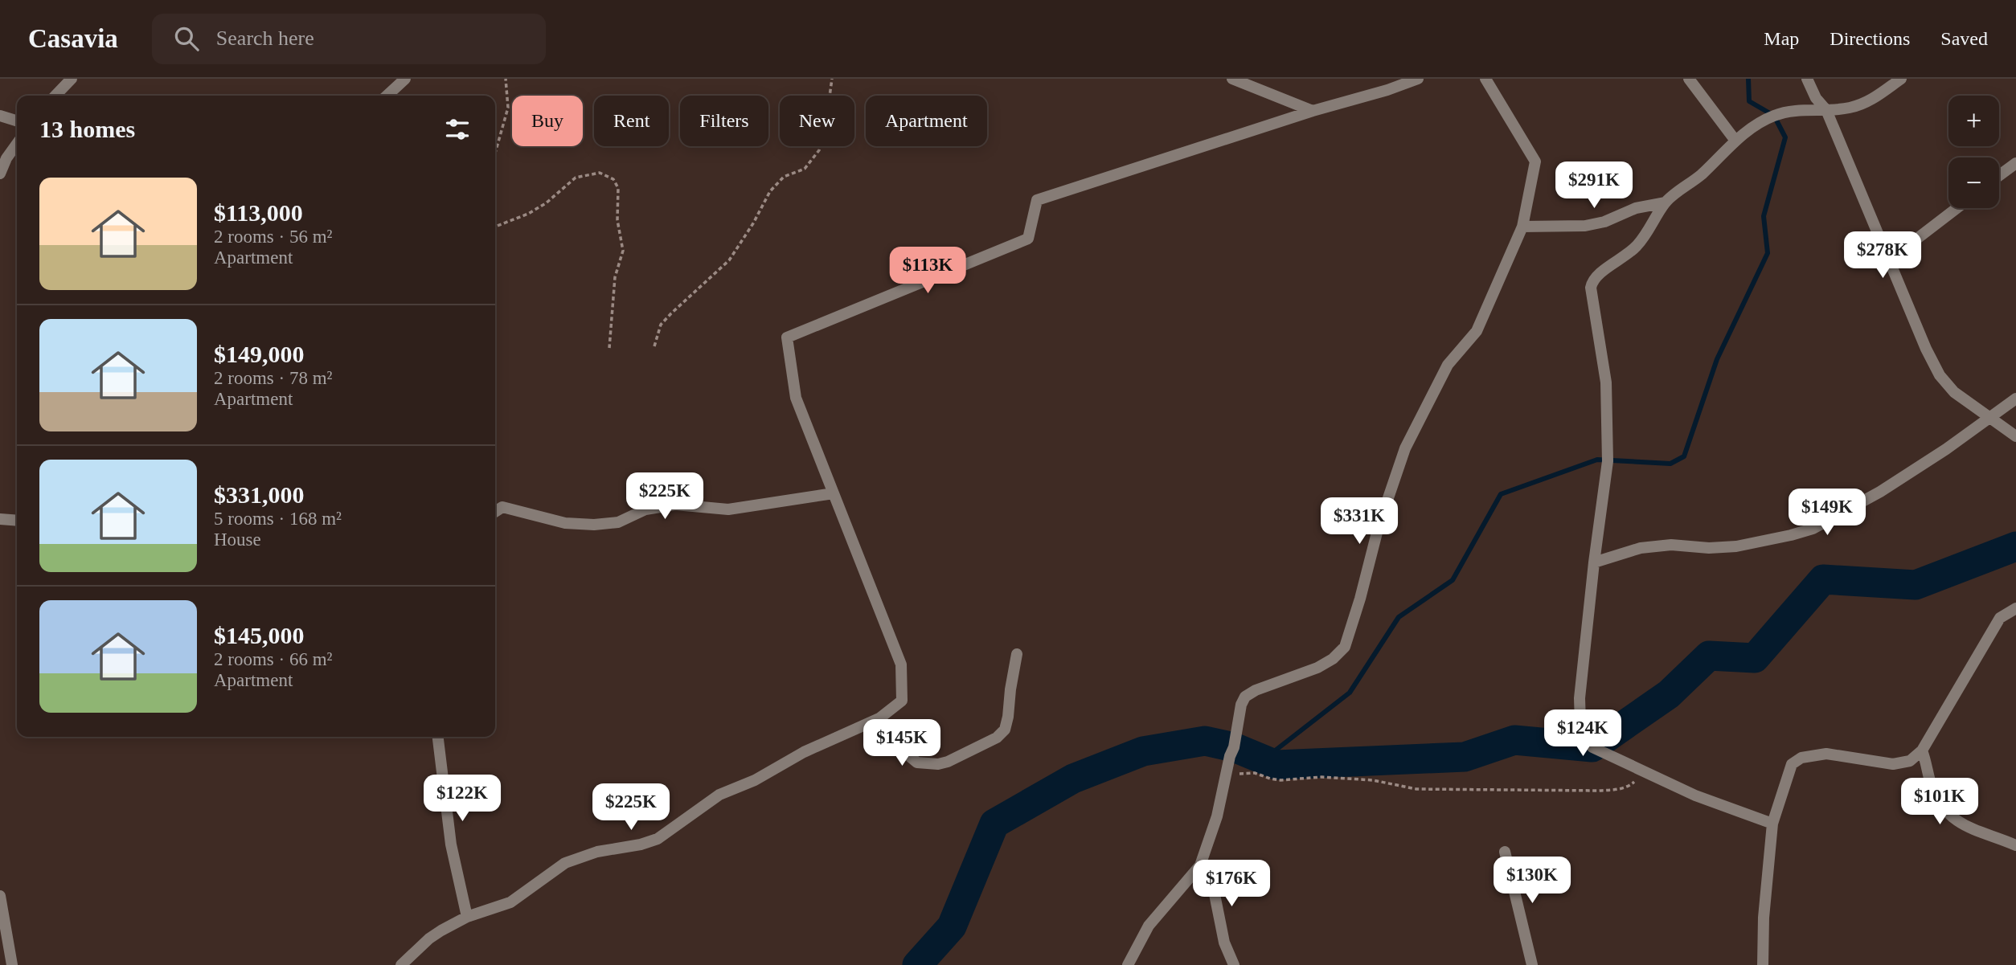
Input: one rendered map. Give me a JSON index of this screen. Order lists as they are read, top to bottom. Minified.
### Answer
{"page":{"header":"Casavia","search":"Search here","nav":["Map","Directions","Saved"],"map_buttons":["+","−"],"chip":["Buy","Rent","Filters","New","Apartment"],"heading":"13 homes","price":["$291K","$278K","$113K","$225K","$149K","$331K","$124K","$145K","$122K","$101K","$225K","$130K","$176K"],"list":[{"name":"$113,000","note":"2 rooms · 56 m² · Apartment"},{"name":"$149,000","note":"2 rooms · 78 m² · Apartment"},{"name":"$331,000","note":"5 rooms · 168 m² · House"},{"name":"$145,000","note":"2 rooms · 66 m² · Apartment"}]}}
